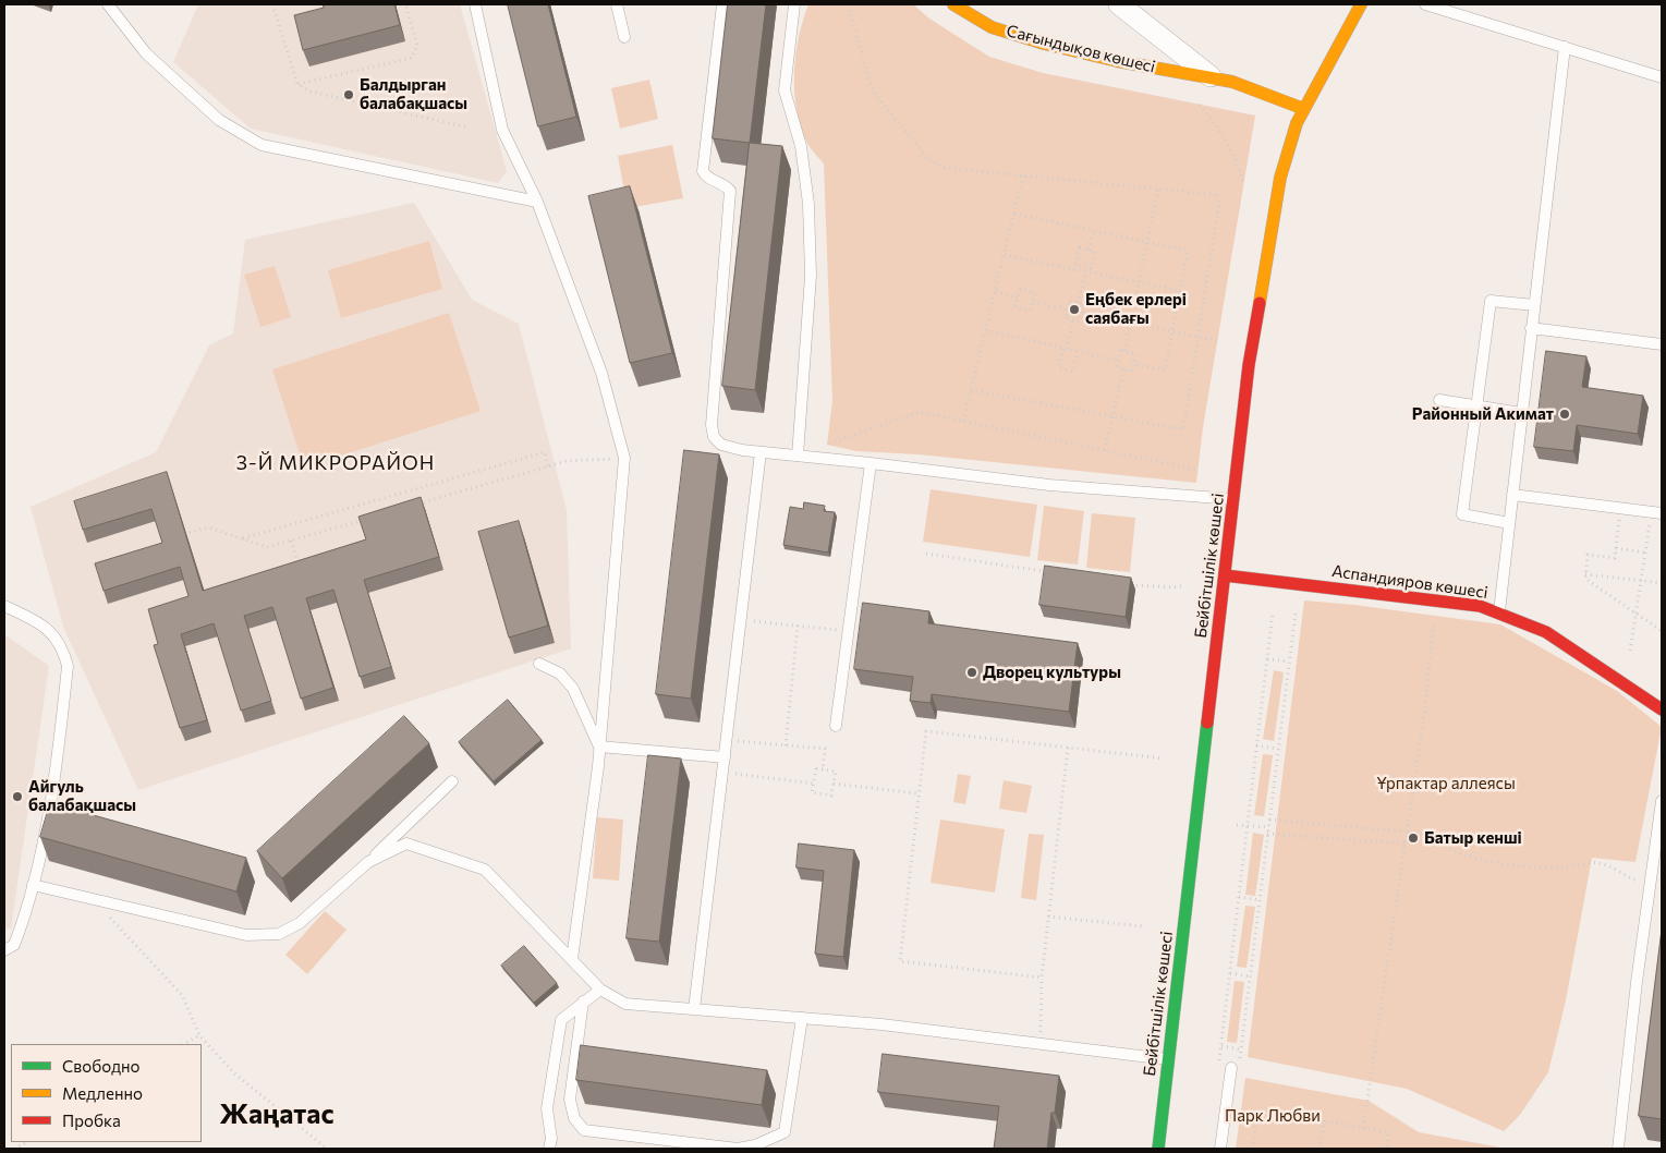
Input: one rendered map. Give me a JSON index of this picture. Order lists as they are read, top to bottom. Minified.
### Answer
{"streets":{"street":["Сағындықов көшесі","Бейбітшілік көшесі","Аспандияров көшесі"]},"crossings":[["Сағындықов көшесі","Бейбітшілік көшесі"],["Бейбітшілік көшесі","Аспандияров көшесі"]],"districts":["3-Й МИКРОРАЙОН","Жаңатас"],"parks":["Ұрпактар аллеясы","Парк Любви"],"places":["Балдырган балабақшасы","Еңбек ерлері саябағы","Районный Акимат","Дворец культуры","Айгуль балабақшасы","Батыр кенші"],"legend":["Свободно","Медленно","Пробка"]}
